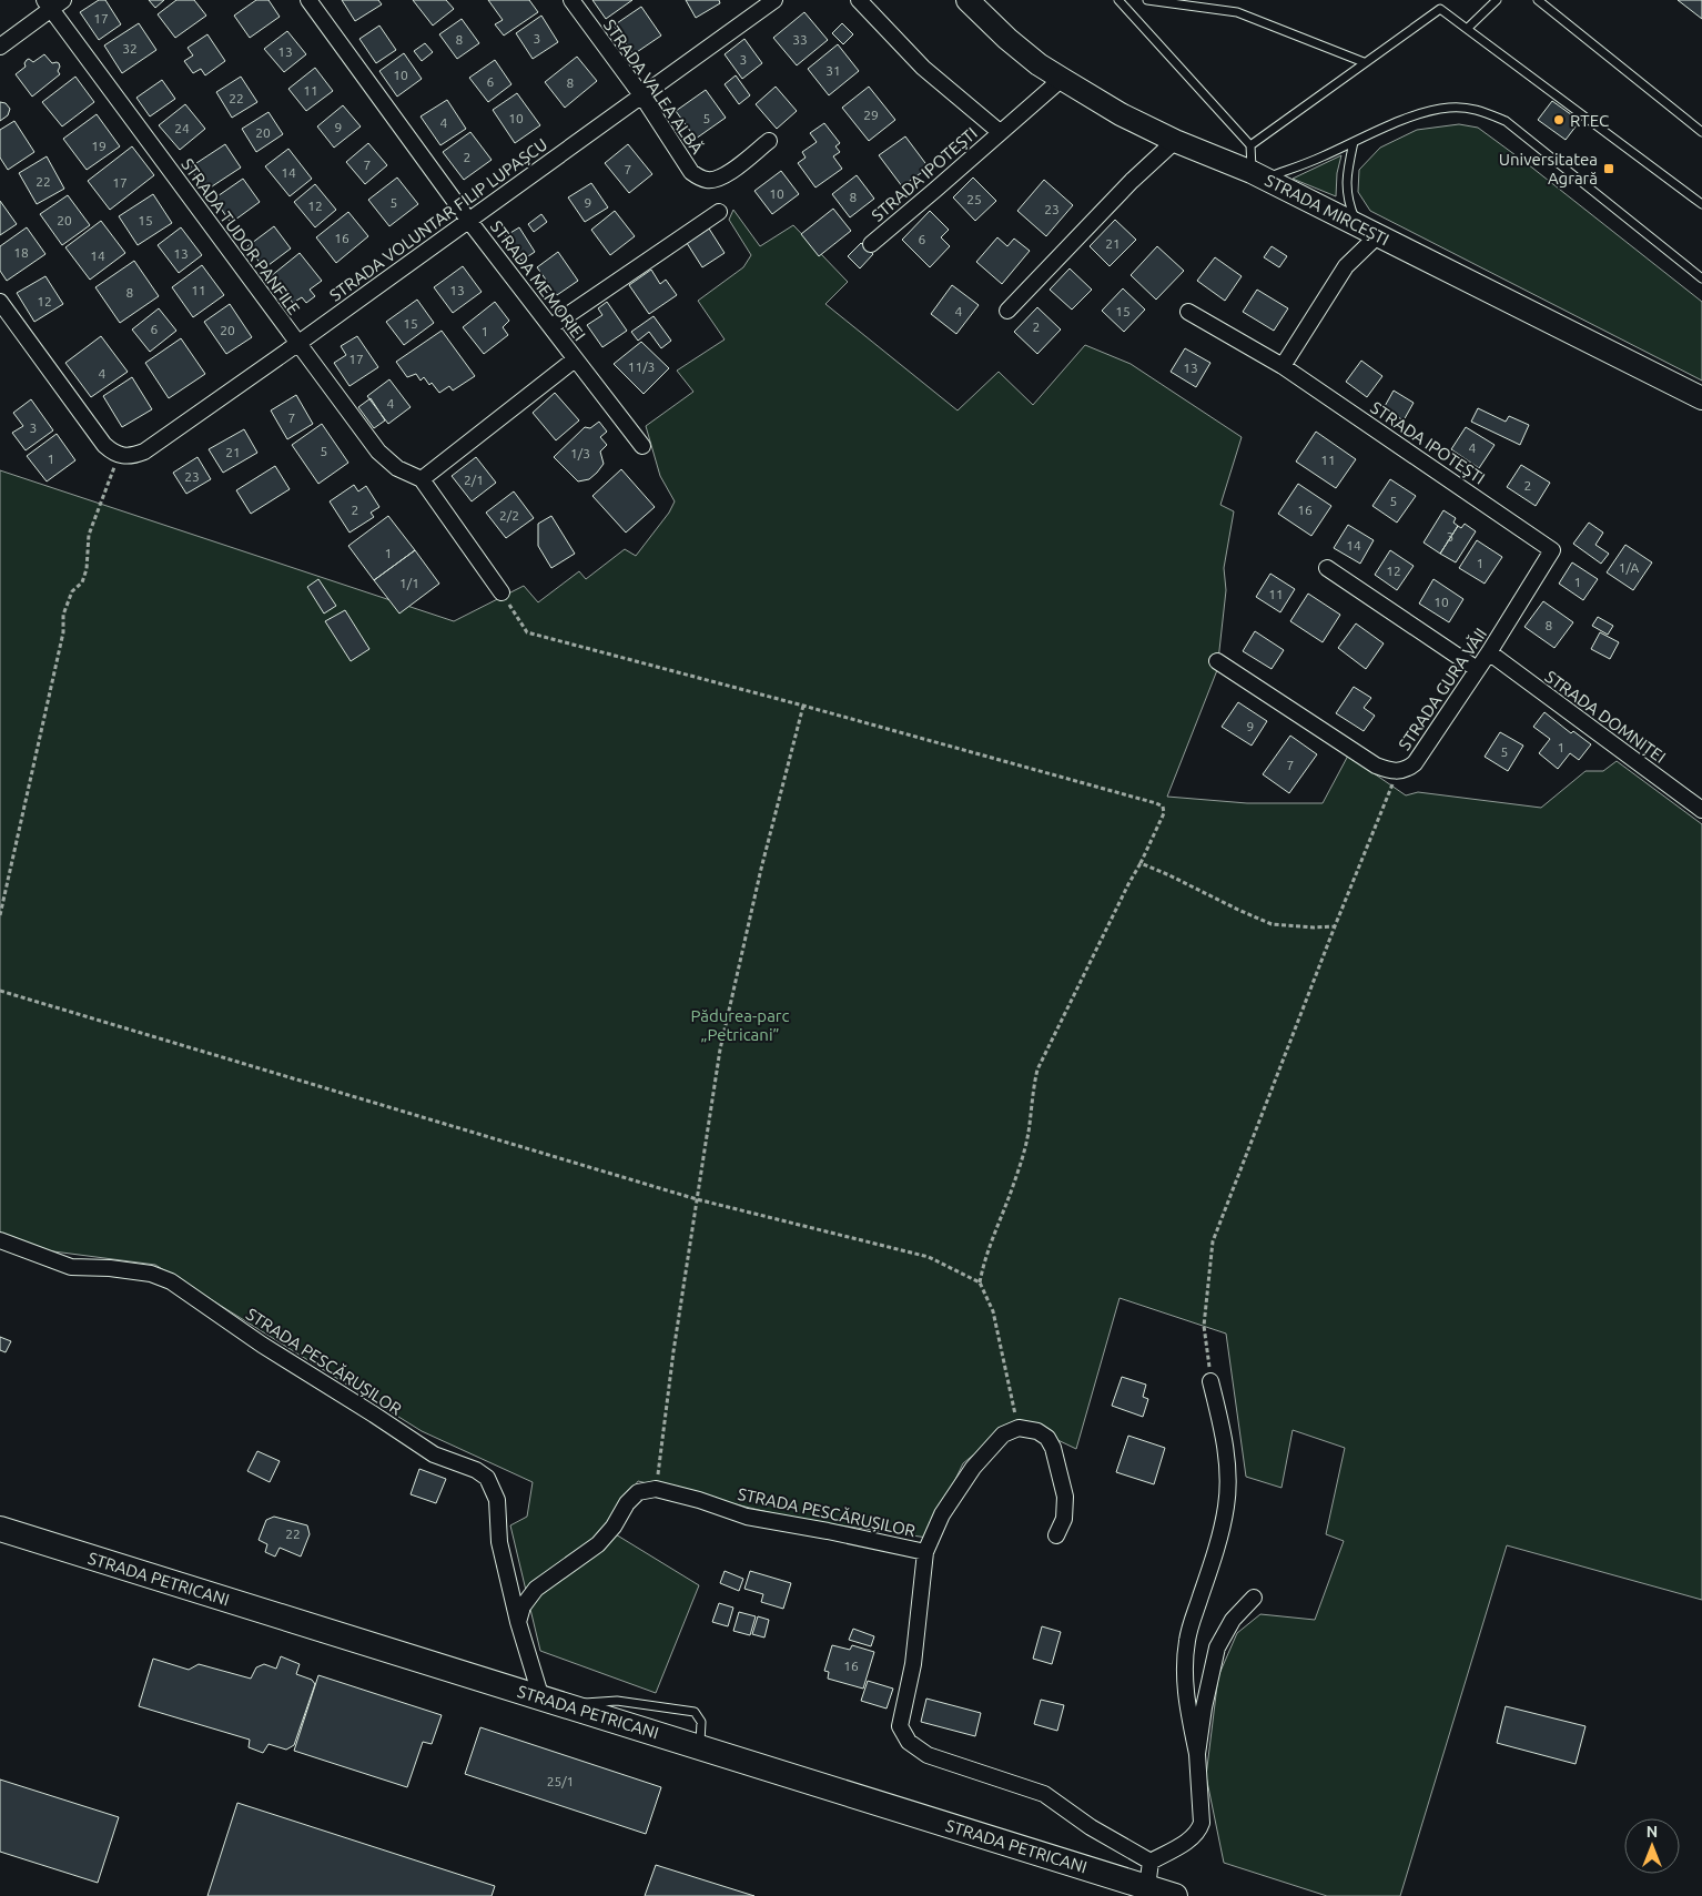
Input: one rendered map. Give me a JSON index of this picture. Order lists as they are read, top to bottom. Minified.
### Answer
{"streets":{"main road":["STRADA MIRCEȘTI","STRADA PETRICANI"],"street":["STRADA VALEA ALBĂ","STRADA IPOTEȘTI","STRADA VOLUNTAR FILIP LUPAȘCU","STRADA TUDOR PANFILE","STRADA MEMORIEI","STRADA GURA VĂII","STRADA DOMNIȚEI","STRADA PESCĂRUȘILOR"]},"crossings":[["STRADA VALEA ALBĂ","STRADA VOLUNTAR FILIP LUPAȘCU"],["STRADA IPOTEȘTI","STRADA MIRCEȘTI"],["STRADA IPOTEȘTI","STRADA GURA VĂII"],["STRADA VOLUNTAR FILIP LUPAȘCU","STRADA TUDOR PANFILE"],["STRADA VOLUNTAR FILIP LUPAȘCU","STRADA MEMORIEI"],["STRADA GURA VĂII","STRADA DOMNIȚEI"],["STRADA PESCĂRUȘILOR","STRADA PETRICANI"]],"parks":["Pădurea-parc „Petricani”"],"places":{"other":["RTEC"],"transit":["Universitatea Agrară"]},"house_numbers":["17","3","8","33","32","13","3","31","10","6","8","11","22","29","10","5","4","9","24","20","19","2","7","7","14","22","17","10","8","25","5","9","12","23","20","15","16","6","21","18","13","14","11","13","8","12","4","15","15","2","6","20","1","17","11/3","13","4","4","7","3","4","5","21","1/3","1","11","23","2/1","2","5","2","16","2/2","3","14","1","1","1/A","12","1","1/1","11","10","8","9","1","5","7","22","16","25/1"],"north":"top"}
